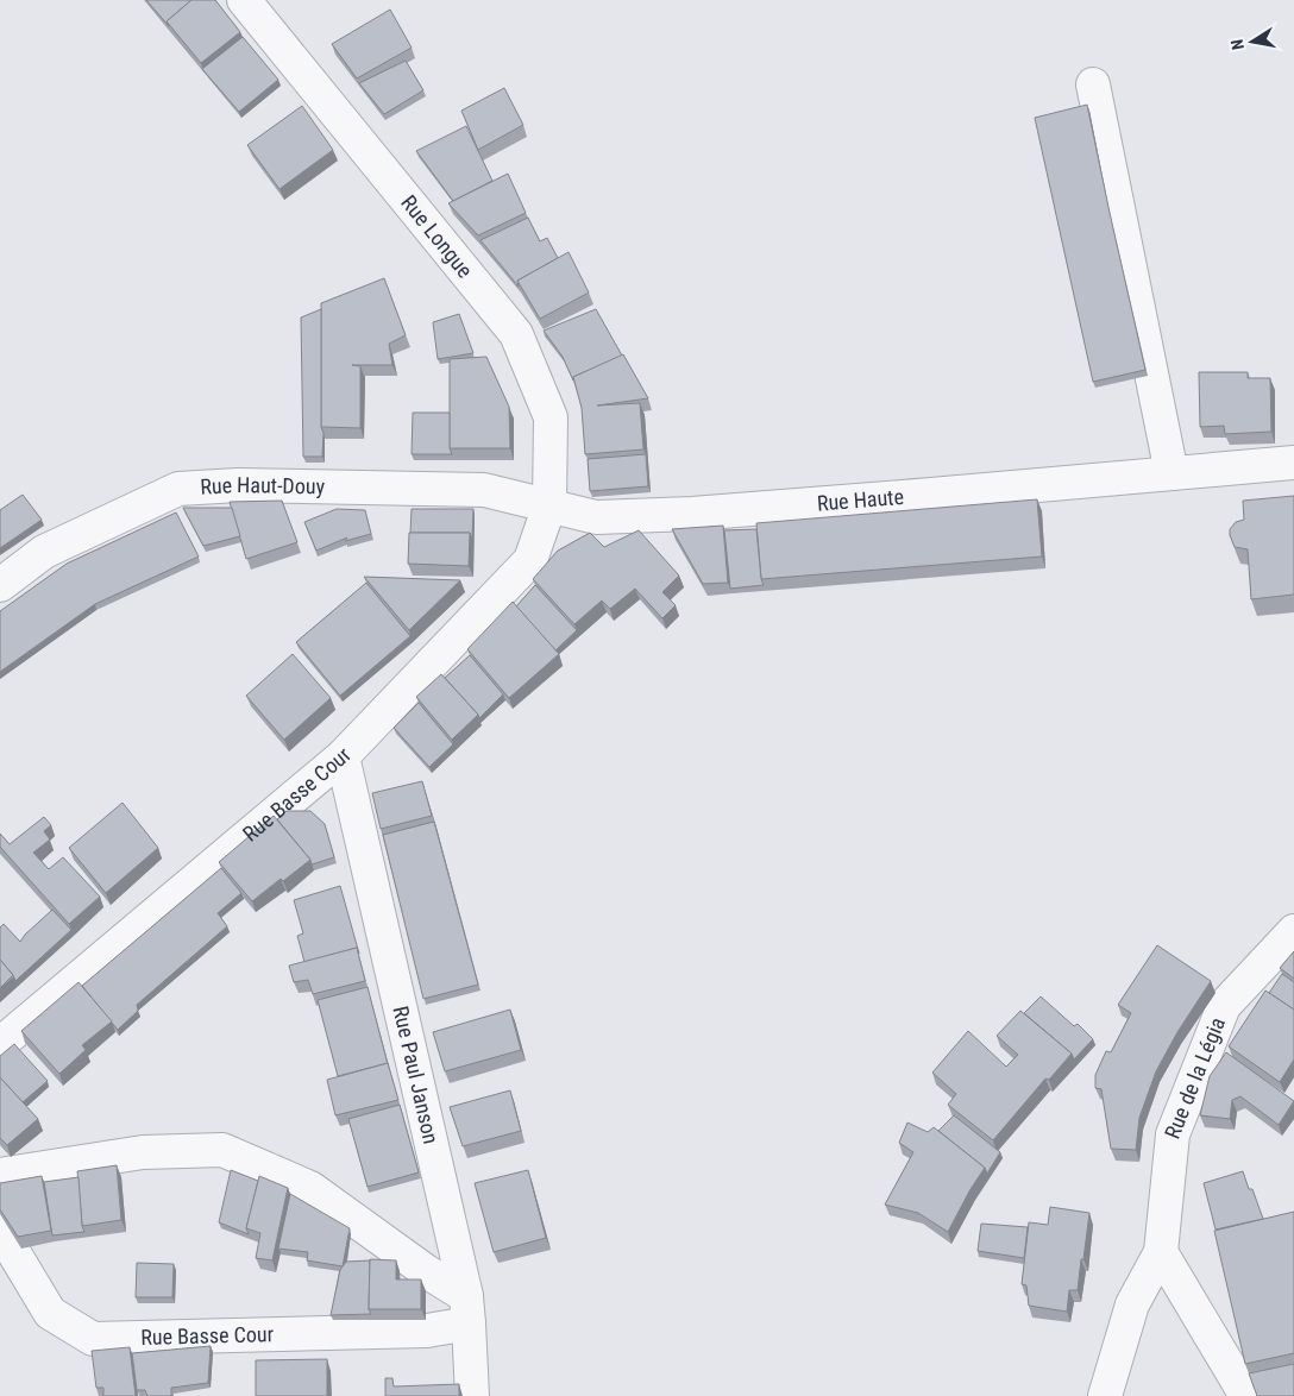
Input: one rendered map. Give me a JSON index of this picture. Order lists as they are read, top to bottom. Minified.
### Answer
{"streets":{"street":["Rue Longue","Rue Haut-Douy","Rue Haute","Rue Basse Cour","Rue Paul Janson","Rue de la Légia"]},"crossings":[["Rue Longue","Rue Haut-Douy"],["Rue Longue","Rue Haute"],["Rue Longue","Rue Basse Cour"],["Rue Haut-Douy","Rue Haute"],["Rue Haut-Douy","Rue Basse Cour"],["Rue Haute","Rue Basse Cour"],["Rue Basse Cour","Rue Paul Janson"]],"north":"left"}
